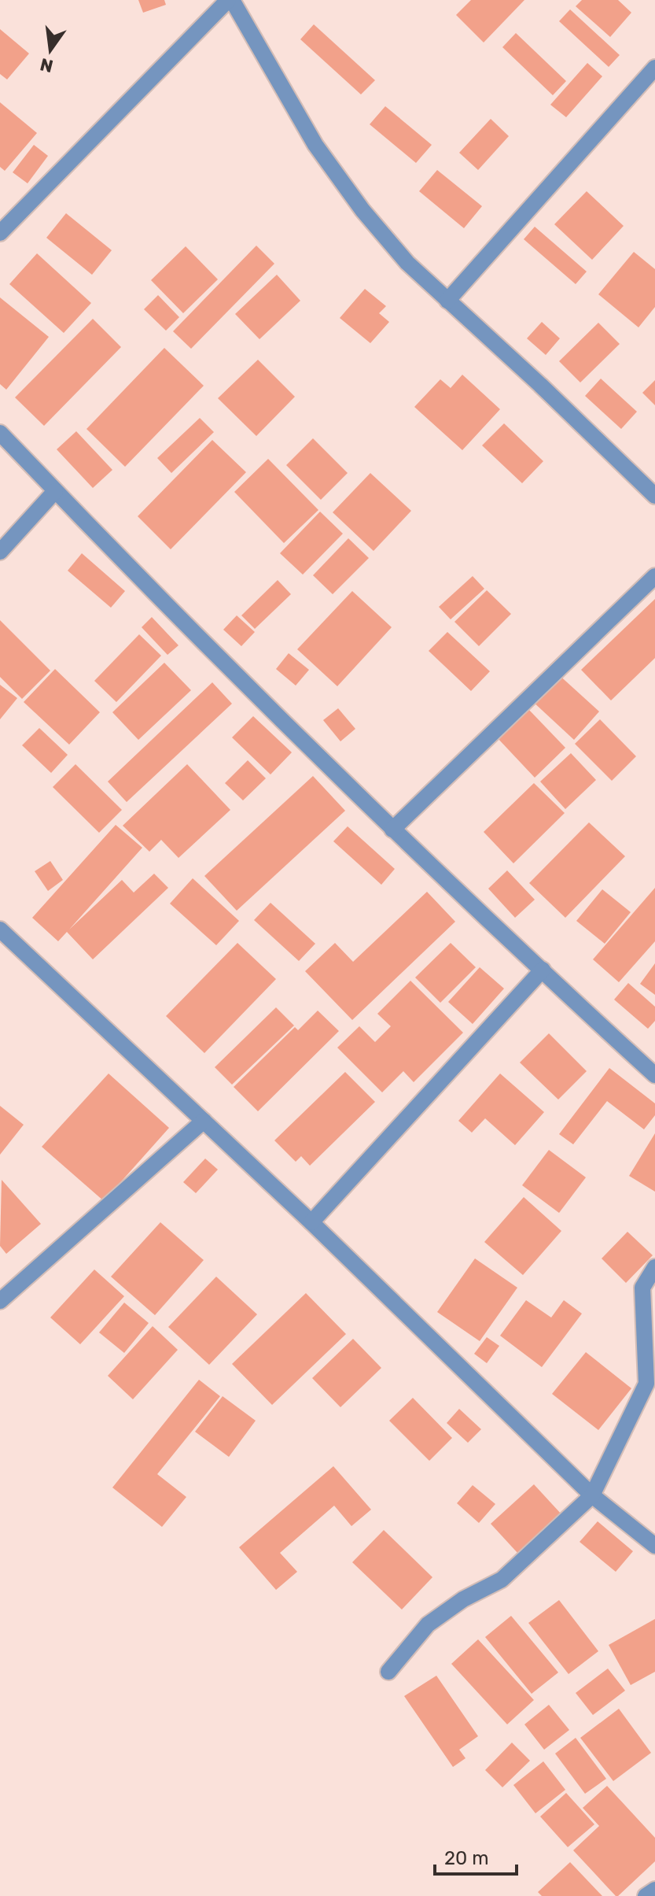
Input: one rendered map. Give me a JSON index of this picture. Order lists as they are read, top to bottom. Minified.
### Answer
{"scale_bar":"20 m","north":"bottom"}
